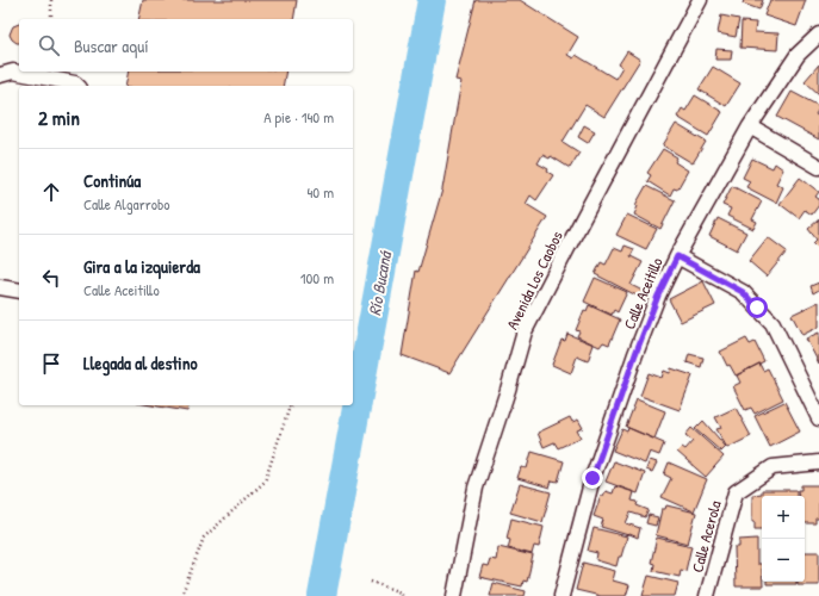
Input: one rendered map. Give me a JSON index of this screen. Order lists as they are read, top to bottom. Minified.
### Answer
{"streets":{"street":["Avenida Los Caobos","Calle Aceitillo","Calle Acerola"]},"water":["Río Bucaná"],"page":{"search":"Buscar aquí","heading":["2 min","A pie · 140 m"],"list":[["Continúa","Calle Algarrobo","40 m"],["Gira a la izquierda","Calle Aceitillo","100 m"],"Llegada al destino"],"map_buttons":["+","−"]}}
